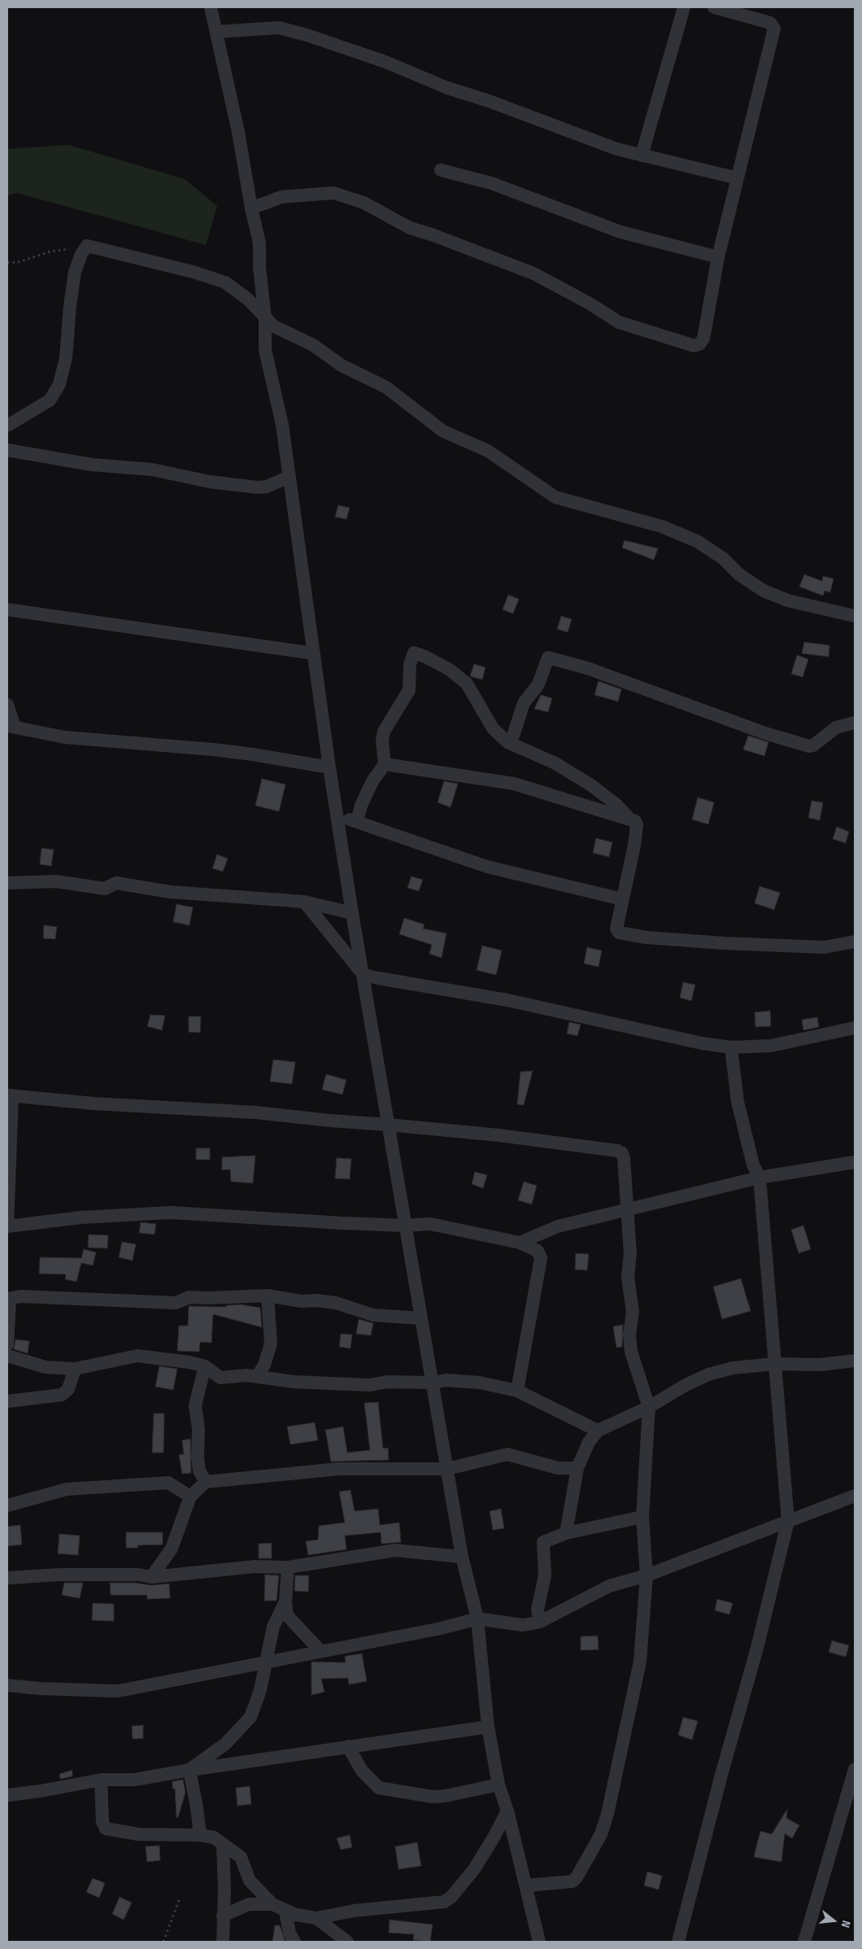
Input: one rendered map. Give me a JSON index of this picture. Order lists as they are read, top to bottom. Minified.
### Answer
{"north":"right"}
